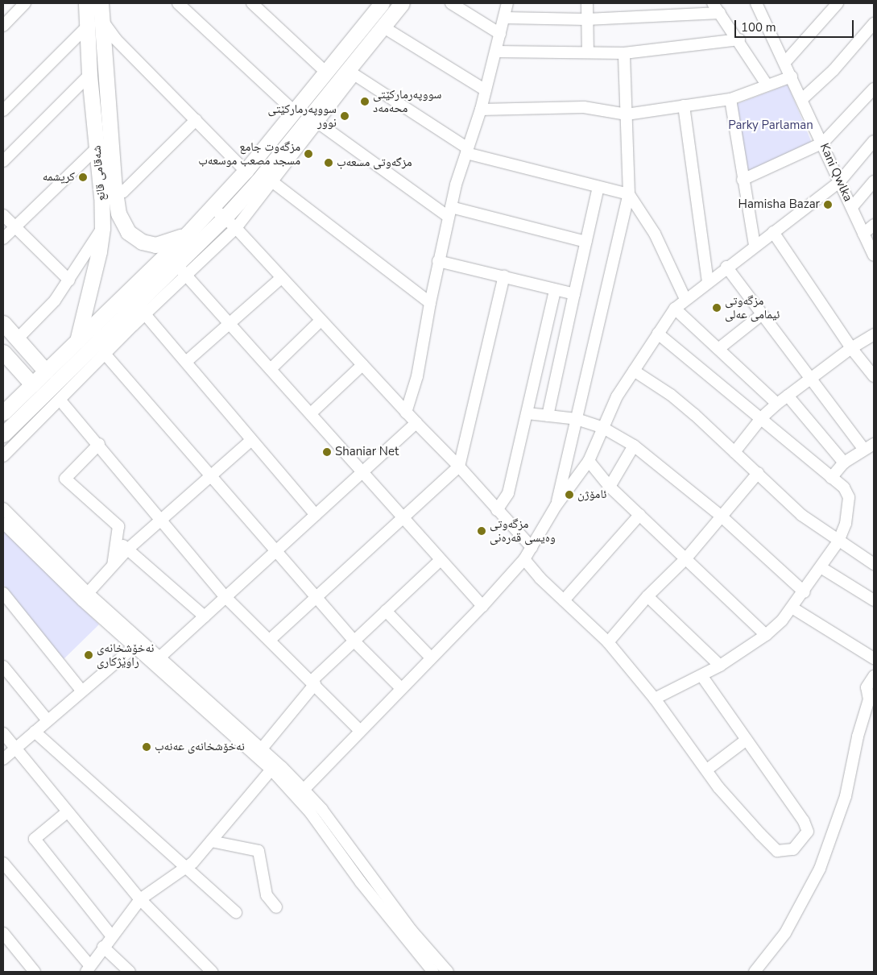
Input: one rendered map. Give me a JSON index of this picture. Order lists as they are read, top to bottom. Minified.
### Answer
{"streets":{"main road":["شەقامی قانع"],"street":["Kani Qwlka"]},"parks":["Parky Parlaman"],"places":["سووپەرمارکێتی محەمەد","سووپەرمارکێتی نوور","مزگەوت جامع مسجد مصعب موسعەب","مزگەوتی مسعەب","کریشمە","Hamisha Bazar","مزگەوتی ئیمامی عەلی","Shaniar Net","ئامۆژن","مزگەوتی وەیسی قەرەنی","نەخۆشخانەی راوێژکاری","نەخۆشخانەی عەنەب"],"scale_bar":"100 m"}
